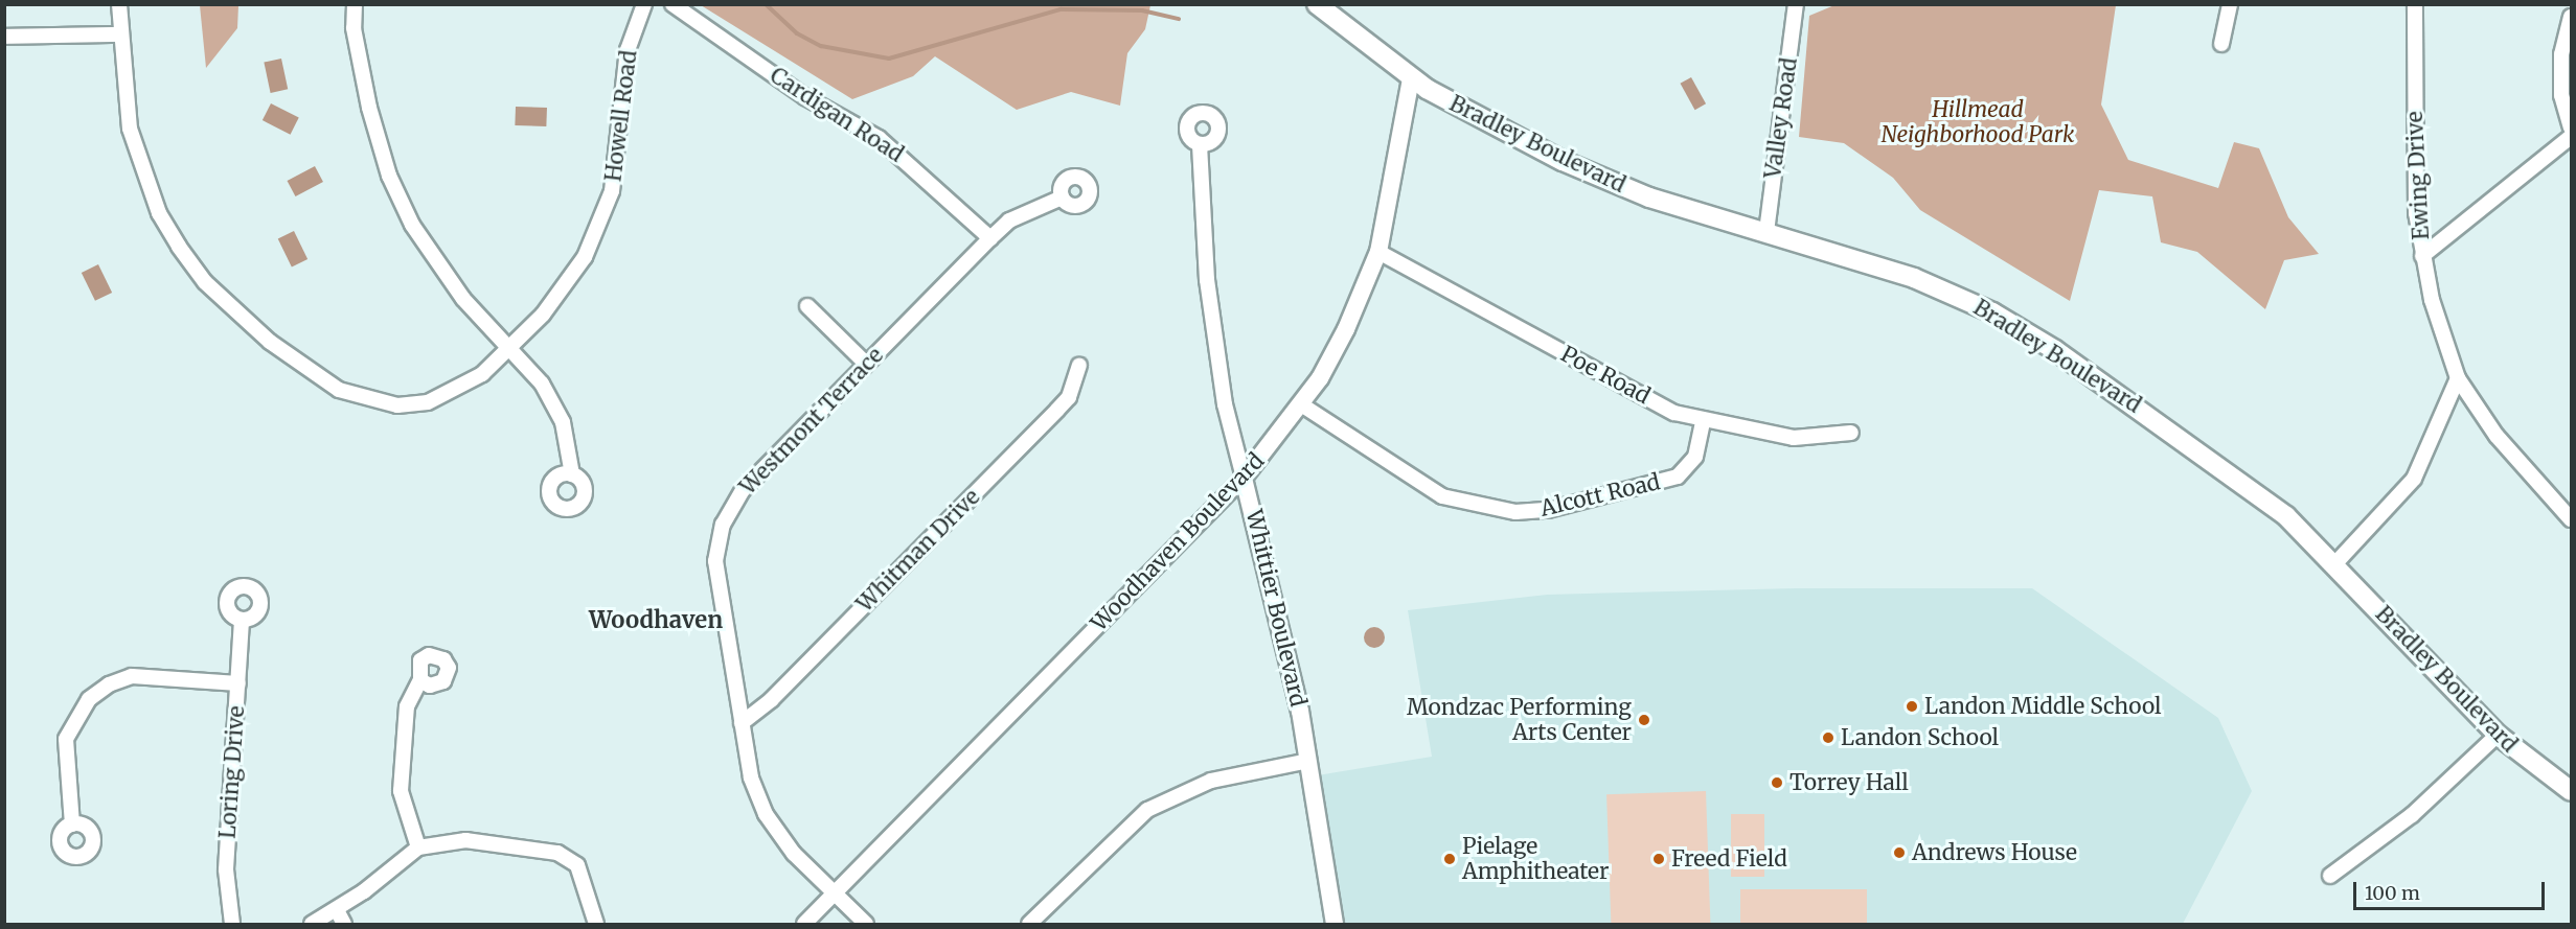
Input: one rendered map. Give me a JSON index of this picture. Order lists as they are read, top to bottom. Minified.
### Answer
{"streets":{"main road":["Bradley Boulevard"],"street":["Cardigan Road","Howell Road","Valley Road","Ewing Drive","Poe Road","Westmont Terrace","Alcott Road","Woodhaven Boulevard","Whitman Drive","Whittier Boulevard","Loring Drive"]},"crossings":[["Cardigan Road","Westmont Terrace"],["Valley Road","Bradley Boulevard"],["Bradley Boulevard","Woodhaven Boulevard"],["Poe Road","Alcott Road"],["Poe Road","Woodhaven Boulevard"],["Westmont Terrace","Woodhaven Boulevard"],["Westmont Terrace","Whitman Drive"],["Alcott Road","Woodhaven Boulevard"],["Woodhaven Boulevard","Whittier Boulevard"]],"districts":["Woodhaven"],"parks":["Hillmead Neighborhood Park"],"places":["Landon Middle School","Mondzac Performing Arts Center","Landon School","Torrey Hall","Andrews House","Pielage Amphitheater","Freed Field"],"scale_bar":"100 m"}
